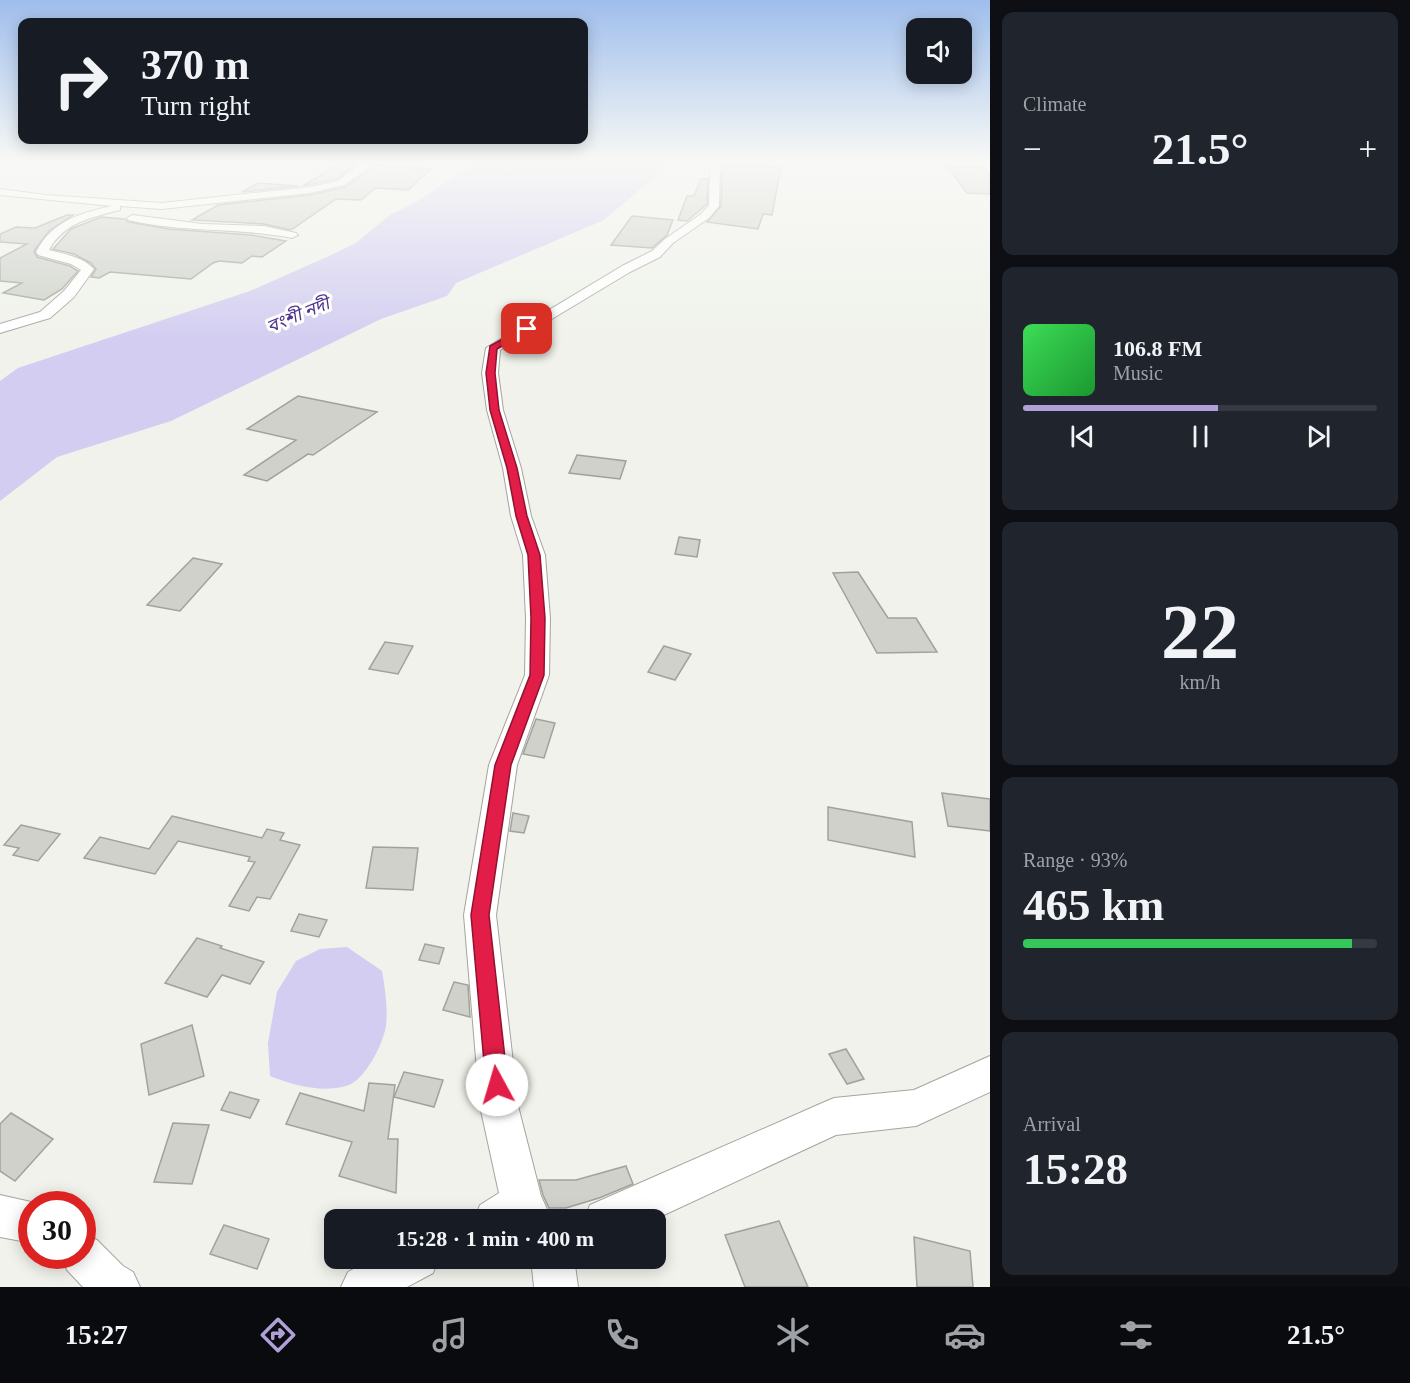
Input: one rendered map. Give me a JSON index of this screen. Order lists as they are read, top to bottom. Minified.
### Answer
{"water":["বংশী নদী"],"page":{"tile":["Climate",["22","km/h"],["Range · 93%","465 km"],["Arrival","15:28"]],"turn":["370 m","Turn right"],"heat":["−","21.5°","+"],"song":["106.8 FM","Music"],"limit":"30","trip":"15:28 · 1 min · 400 m","tabs":["15:27","21.5°"]}}
